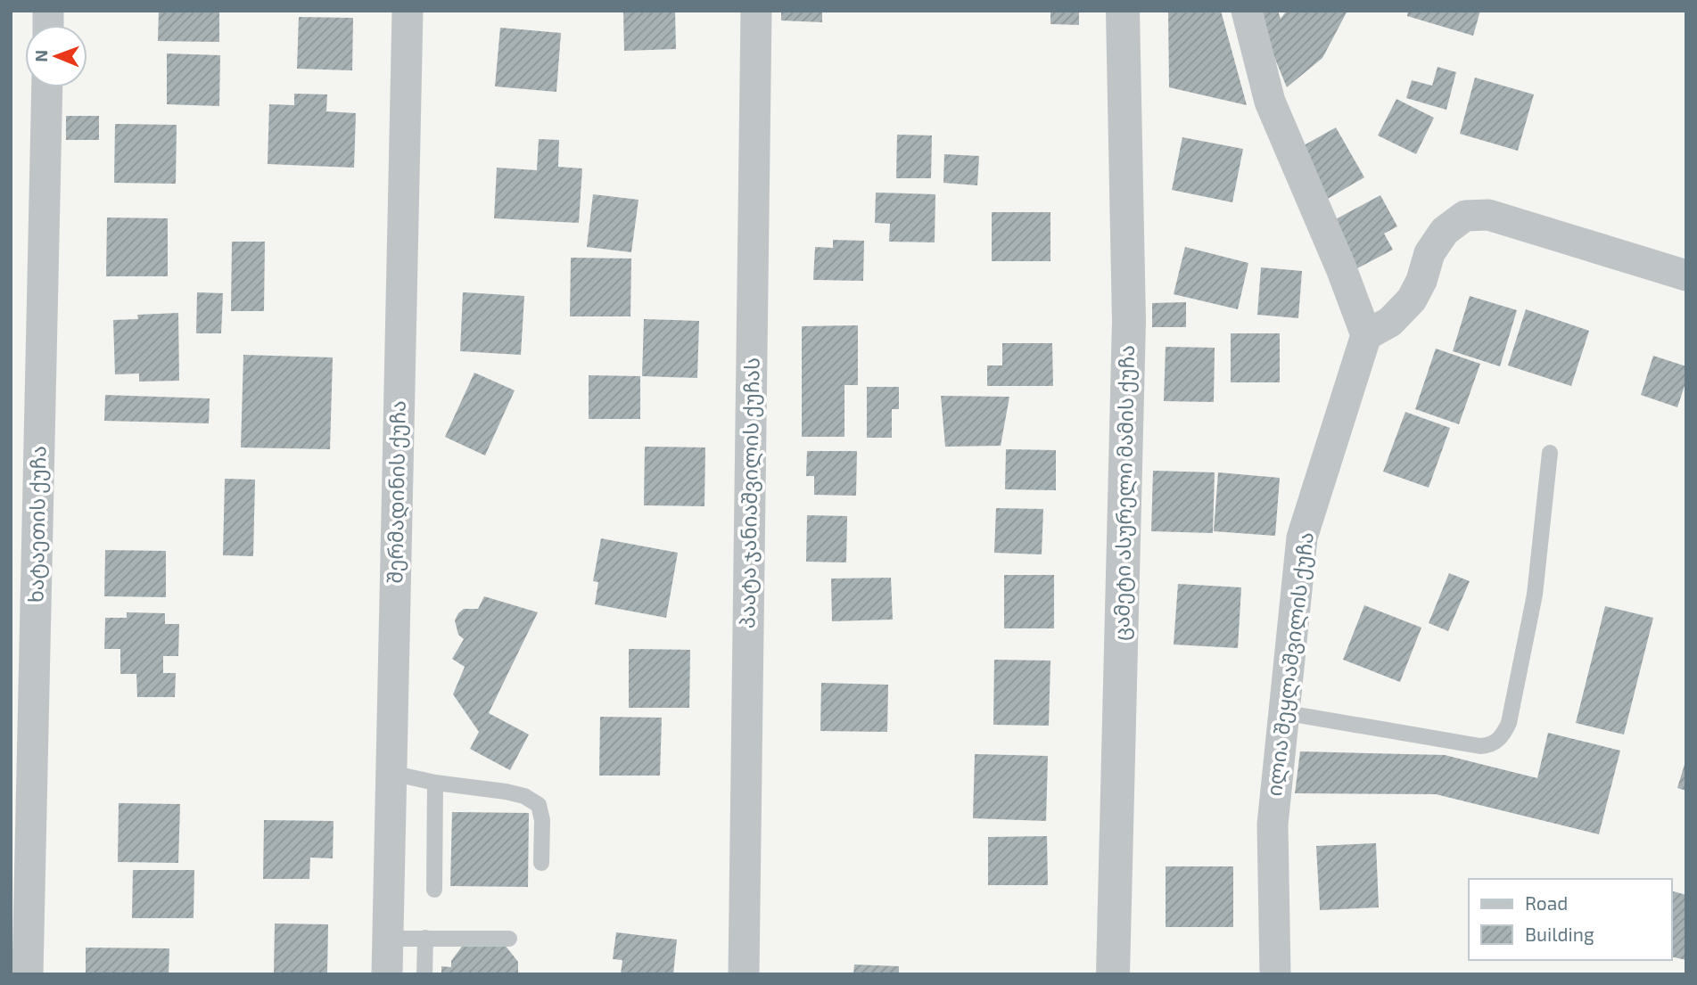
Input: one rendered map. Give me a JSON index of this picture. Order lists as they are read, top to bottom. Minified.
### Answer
{"streets":{"street":["შერმადინის ქუჩა","პაატა ჯანიაშვილის ქუჩას","ცამეტი ასურელი მამის ქუჩა","ხატაეთის ქუჩა","ილია შეყლაშვილის ქუჩა"]},"legend":["Road","Building"],"north":"left"}
